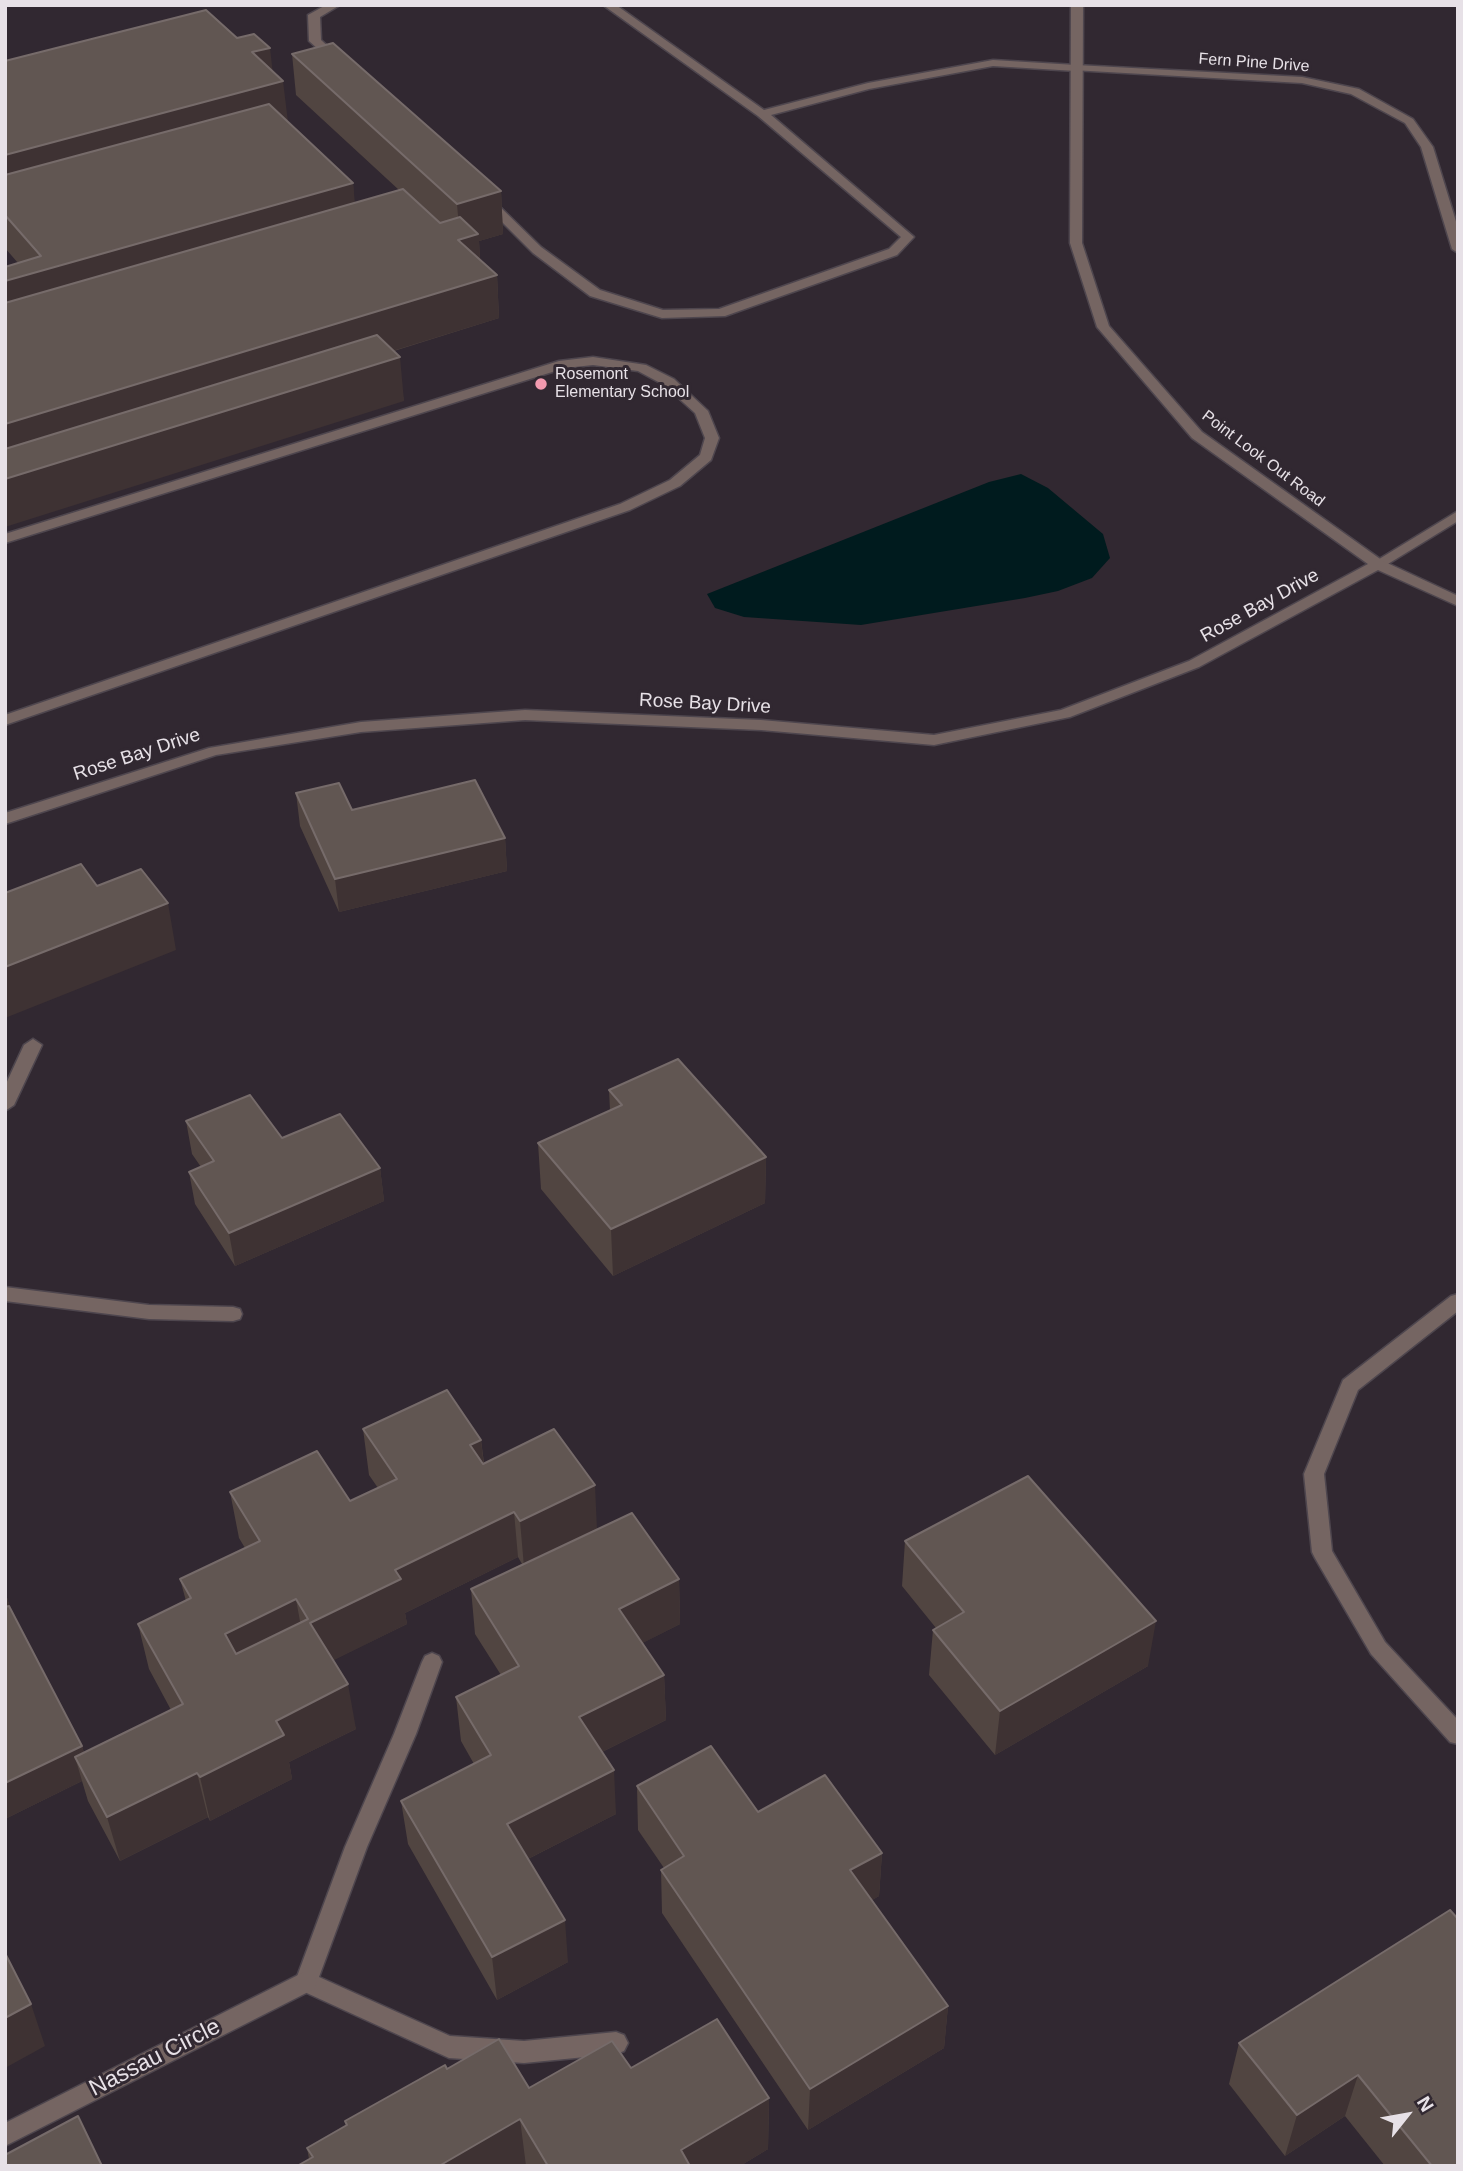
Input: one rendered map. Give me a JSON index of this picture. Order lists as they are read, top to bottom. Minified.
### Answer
{"streets":{"street":["Fern Pine Drive","Point Look Out Road","Rose Bay Drive","Nassau Circle"]},"crossings":[["Fern Pine Drive","Point Look Out Road"],["Point Look Out Road","Rose Bay Drive"]],"places":["Rosemont Elementary School"],"north":"top right"}
